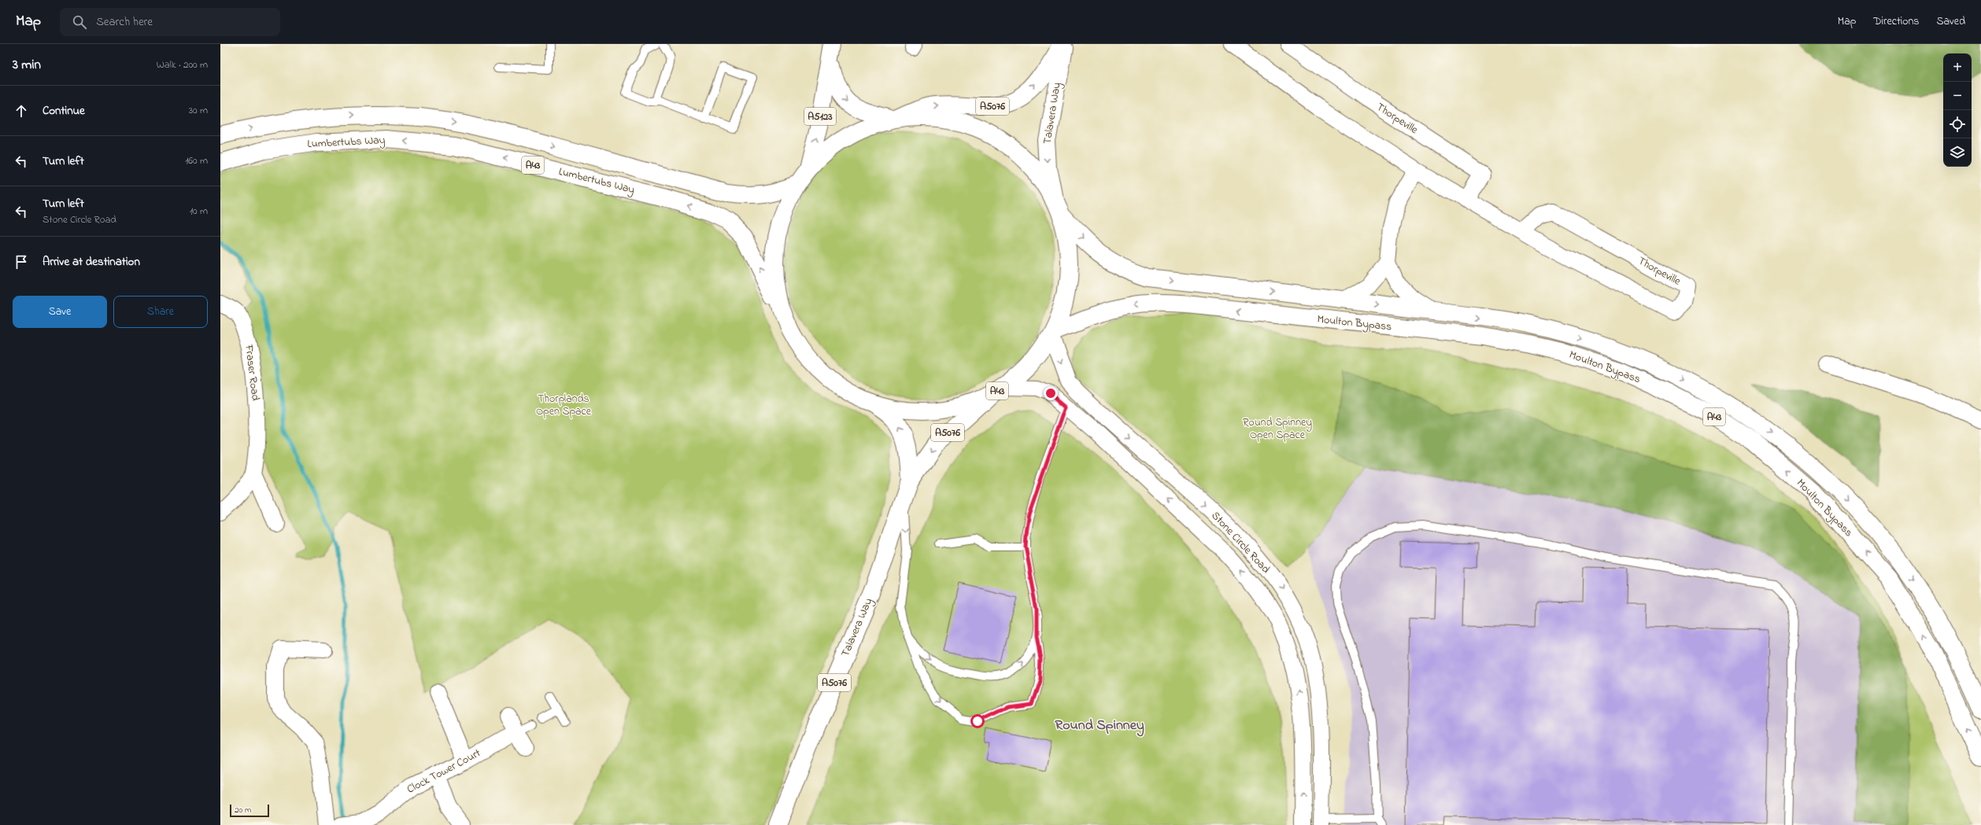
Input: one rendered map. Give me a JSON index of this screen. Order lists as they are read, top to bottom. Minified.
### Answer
{"streets":{"main road":["A5076","Talavera Way","A5123","Lumbertubs Way","A43","Moulton Bypass"],"street":["Thorpeville","Fraser Road","Stone Circle Road","Clock Tower Court"]},"crossings":[["Talavera Way","A5123"],["Talavera Way","A43"],["Talavera Way","Moulton Bypass"],["Talavera Way","Stone Circle Road"],["A5123","A43"],["Lumbertubs Way","A43"],["A43","Moulton Bypass"],["A43","Stone Circle Road"],["Moulton Bypass","Stone Circle Road"]],"districts":["Round Spinney"],"parks":["Thorplands Open Space","Round Spinney Open Space"],"scale_bar":"20 m","page":{"header":"Map","search":"Search here","nav":["Map","Directions","Saved"],"heading":["3 min","Walk · 200 m"],"map_buttons":["+","−"],"list":[["Continue","30 m"],["Turn left","160 m"],["Turn left","Stone Circle Road","10 m"],"Arrive at destination"],"buttons":["Save","Share"],"scale":"20 m"}}
